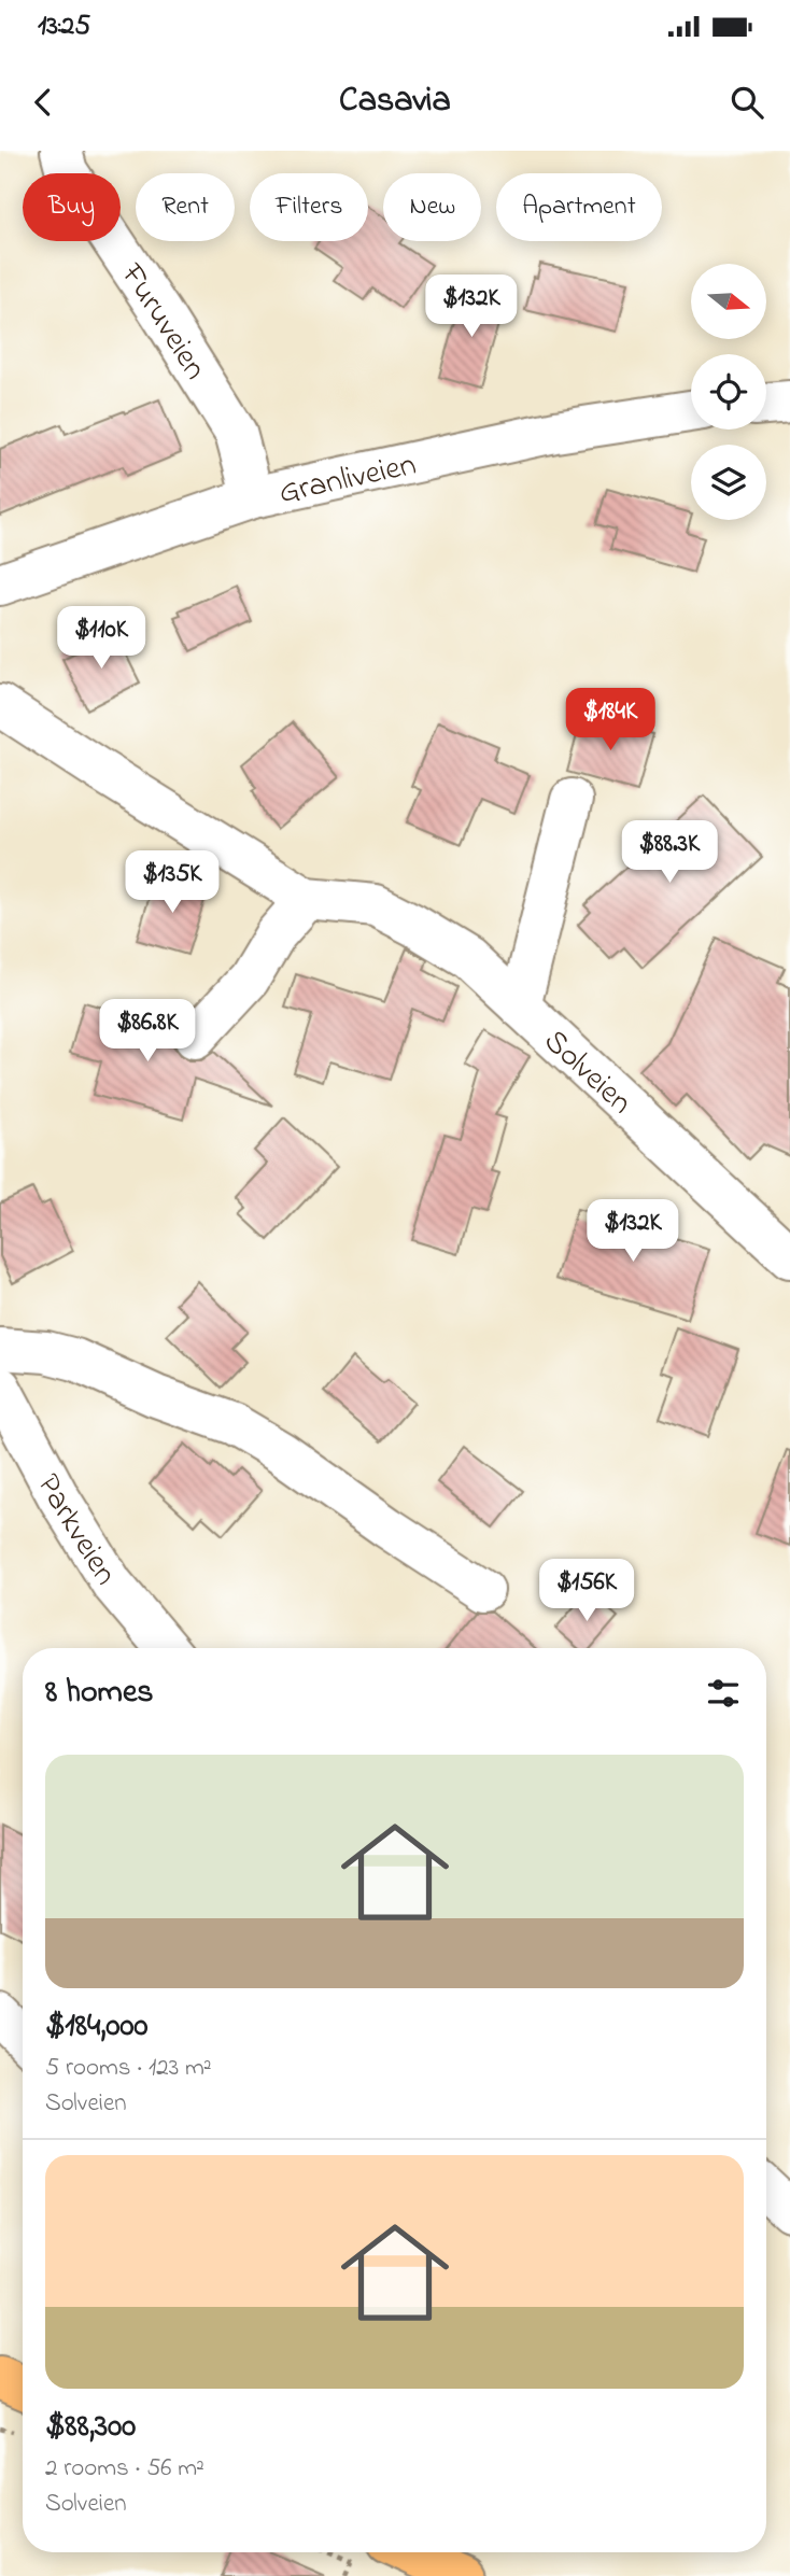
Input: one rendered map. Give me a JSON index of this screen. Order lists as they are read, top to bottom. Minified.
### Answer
{"streets":{"street":["Furuveien","Granliveien","Solveien","Parkveien"]},"crossings":[["Furuveien","Granliveien"]],"north":"right","page":{"status":"13:25","header":"Casavia","chip":["Buy","Rent","Filters","New","Apartment"],"price":["$132K","$110K","$184K","$88.3K","$135K","$86.8K","$132K","$156K"],"heading":"8 homes","list":[{"name":"$184,000","note":"5 rooms · 123 m² · Solveien"},{"name":"$88,300","note":"2 rooms · 56 m² · Solveien"}]}}
